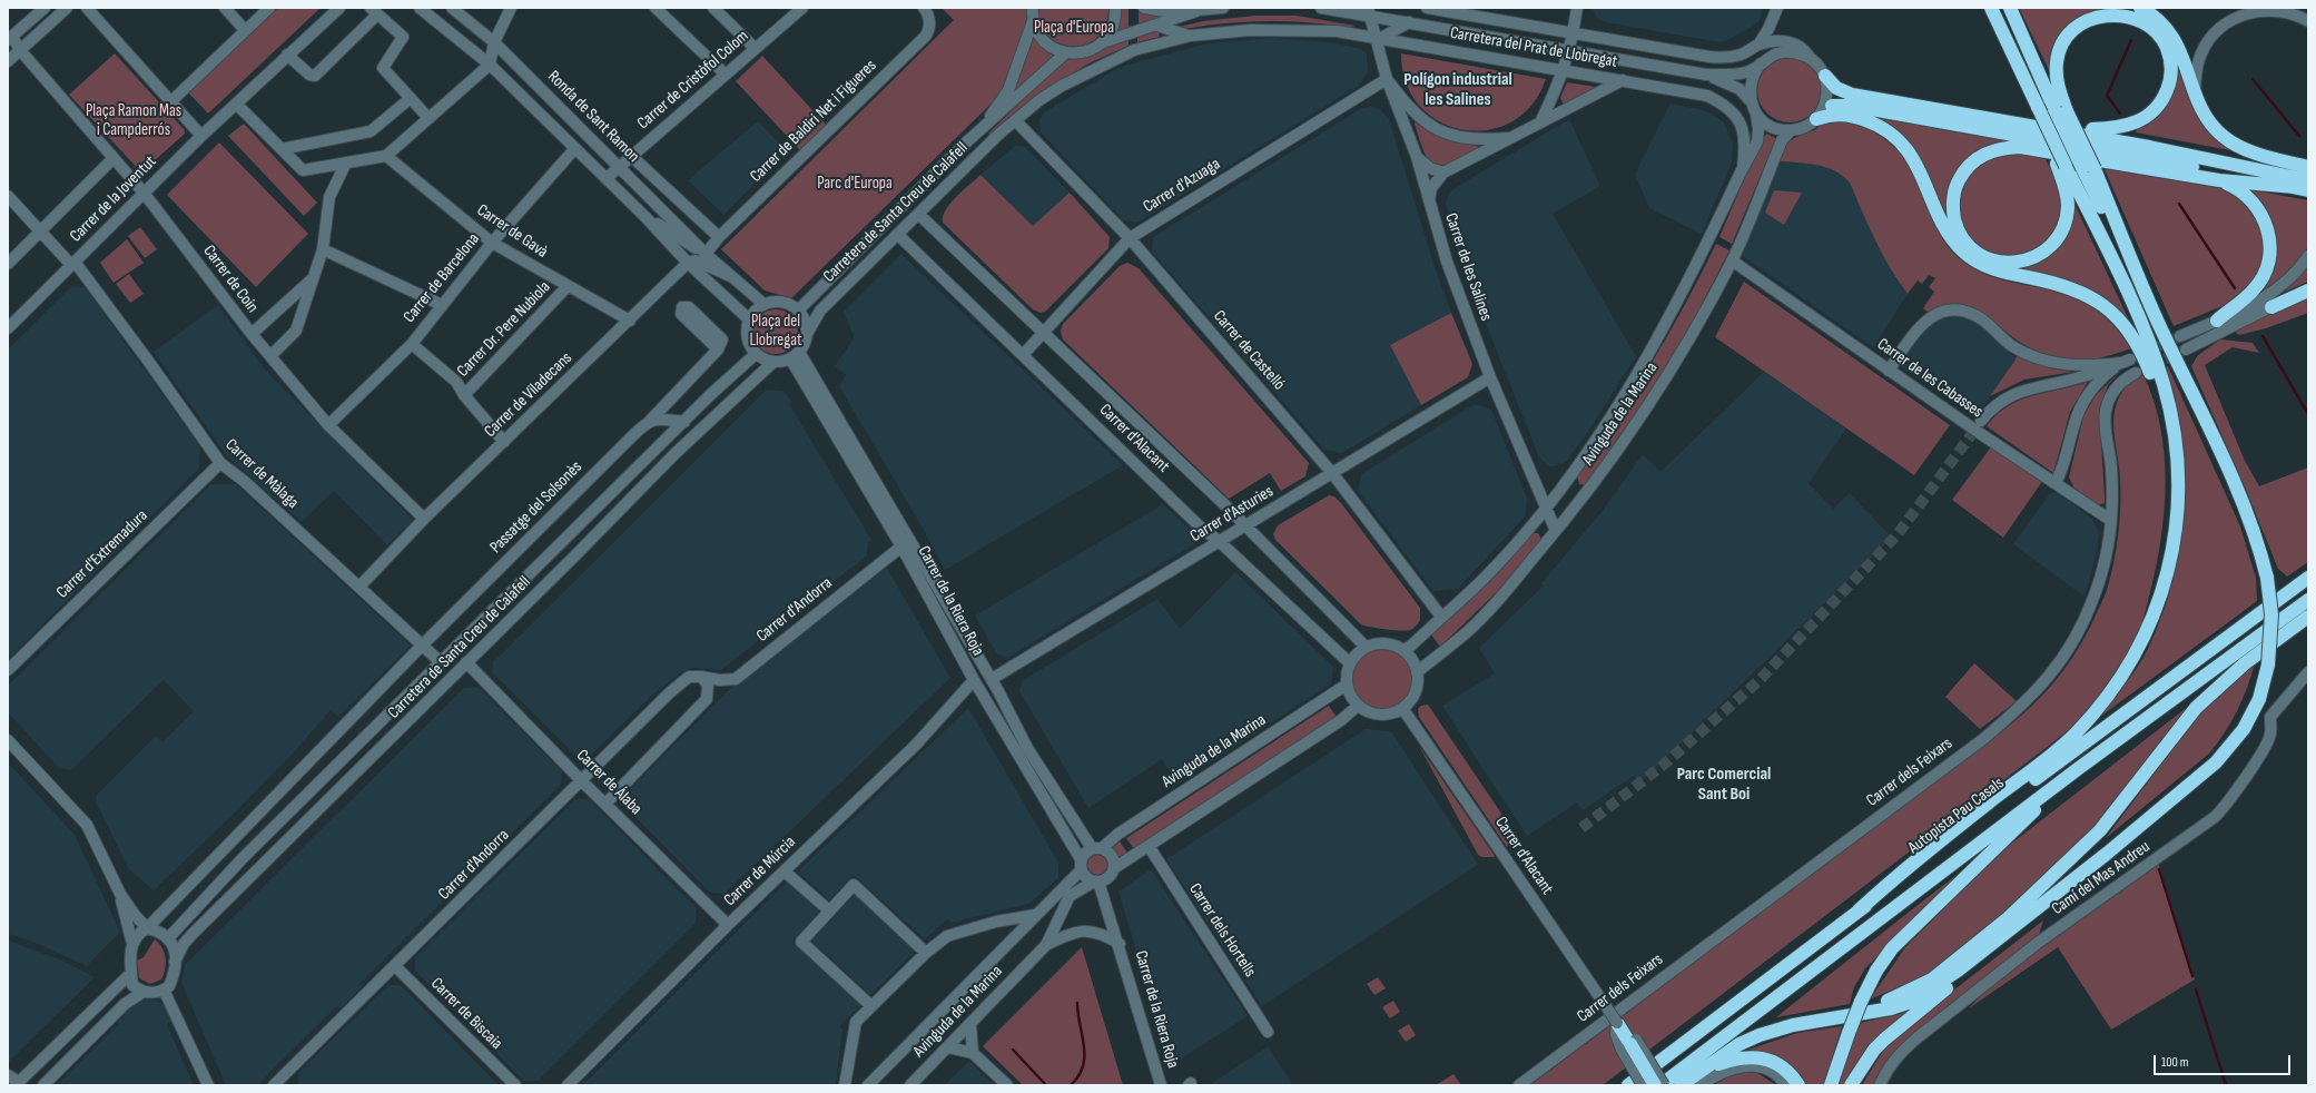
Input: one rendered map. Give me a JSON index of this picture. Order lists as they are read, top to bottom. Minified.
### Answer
{"streets":{"highway":["Autopista Pau Casals"],"street":["Carretera del Prat de Llobregat","Carrer de Cristòfol Colom","Ronda de Sant Ramon","Carrer de Baldiri Net i Figueres","Carrer d'Azuaga","Carrer de la Joventut","Carretera de Santa Creu de Calafell","Carrer de Gavà","Carrer de les Salines","Carrer de Barcelona","Carrer de Coin","Carrer Dr. Pere Nubiola","Carrer de Castelló","Carrer de les Cabasses","Carrer de Viladecans","Avinguda de la Marina","Carrer d'Alacant","Carrer de Màlaga","Passatge del Solsonès","Carrer d'Asturies","Carrer d'Extremadura","Carrer de la Riera Roja","Carrer d'Andorra","Carrer dels Feixars","Carrer de Álaba","Carrer de Múrcia","Camí del Mas Andreu","Carrer dels Hortells","Carrer de Biscaia"]},"crossings":[["Carretera del Prat de Llobregat","Carretera de Santa Creu de Calafell"],["Carretera del Prat de Llobregat","Carrer de les Salines"],["Carretera del Prat de Llobregat","Carrer de Castelló"],["Carretera del Prat de Llobregat","Avinguda de la Marina"],["Carrer de Cristòfol Colom","Ronda de Sant Ramon"],["Ronda de Sant Ramon","Carrer de Baldiri Net i Figueres"],["Ronda de Sant Ramon","Carretera de Santa Creu de Calafell"],["Ronda de Sant Ramon","Carrer de Barcelona"],["Ronda de Sant Ramon","Carrer de Viladecans"],["Ronda de Sant Ramon","Carrer de la Riera Roja"],["Carrer d'Azuaga","Carrer de les Salines"],["Carrer d'Azuaga","Carrer de Castelló"],["Carrer d'Azuaga","Carrer d'Alacant"],["Carrer de la Joventut","Carrer de Coin"],["Carrer de la Joventut","Carrer de Màlaga"],["Carretera de Santa Creu de Calafell","Carrer de Castelló"],["Carretera de Santa Creu de Calafell","Carrer d'Alacant"],["Carretera de Santa Creu de Calafell","Carrer de Màlaga"],["Carretera de Santa Creu de Calafell","Passatge del Solsonès"],["Carretera de Santa Creu de Calafell","Carrer de la Riera Roja"],["Carretera de Santa Creu de Calafell","Carrer de Álaba"],["Carrer de Gavà","Carrer de Barcelona"],["Carrer de Gavà","Carrer Dr. Pere Nubiola"],["Carrer de Gavà","Carrer de Viladecans"],["Carrer de les Salines","Avinguda de la Marina"],["Carrer de les Salines","Carrer d'Asturies"],["Carrer de Barcelona","Carrer de Coin"],["Carrer de Coin","Carrer de Viladecans"],["Carrer de Castelló","Avinguda de la Marina"],["Carrer de Castelló","Carrer d'Asturies"],["Carrer de les Cabasses","Avinguda de la Marina"],["Carrer de les Cabasses","Carrer dels Feixars"],["Carrer de Viladecans","Carrer de Màlaga"],["Avinguda de la Marina","Carrer d'Alacant"],["Avinguda de la Marina","Carrer de la Riera Roja"],["Carrer d'Alacant","Carrer d'Asturies"],["Carrer de Màlaga","Passatge del Solsonès"],["Carrer de Màlaga","Carrer d'Extremadura"],["Carrer d'Asturies","Carrer de la Riera Roja"],["Carrer de la Riera Roja","Carrer d'Andorra"],["Carrer de la Riera Roja","Carrer de Múrcia"],["Carrer d'Andorra","Carrer de Álaba"],["Carrer d'Andorra","Carrer de Biscaia"],["Carrer de Álaba","Carrer de Múrcia"]],"districts":["Polígon industrial les Salines","Parc Comercial Sant Boi"],"parks":["Plaça d'Europa","Plaça Ramon Mas i Campderrós","Parc d'Europa","Plaça del Llobregat"],"scale_bar":"100 m"}
